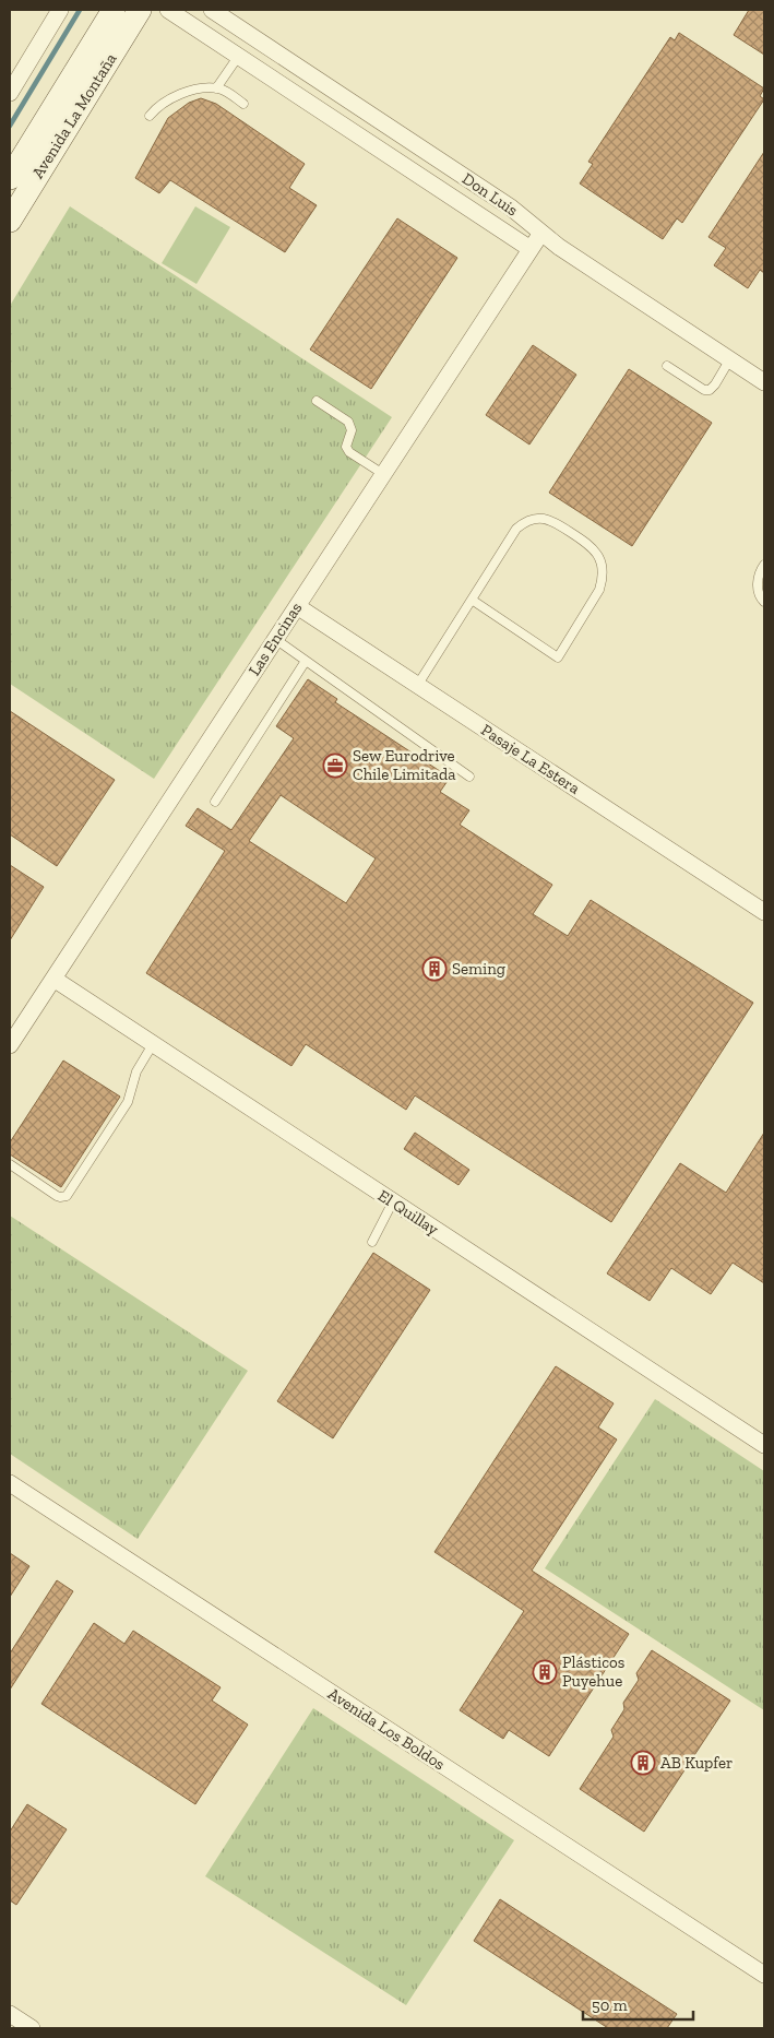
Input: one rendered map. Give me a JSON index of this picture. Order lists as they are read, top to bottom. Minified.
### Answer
{"streets":{"main road":["Avenida La Montaña"],"street":["Don Luis","Las Encinas","Pasaje La Estera","El Quillay","Avenida Los Boldos"]},"crossings":[["Don Luis","Las Encinas"],["Las Encinas","Pasaje La Estera"],["Las Encinas","El Quillay"]],"places":{"office":["Sew Eurodrive Chile Limitada"],"building":["Seming","Plásticos Puyehue","AB Kupfer"]},"scale_bar":"50 m"}
